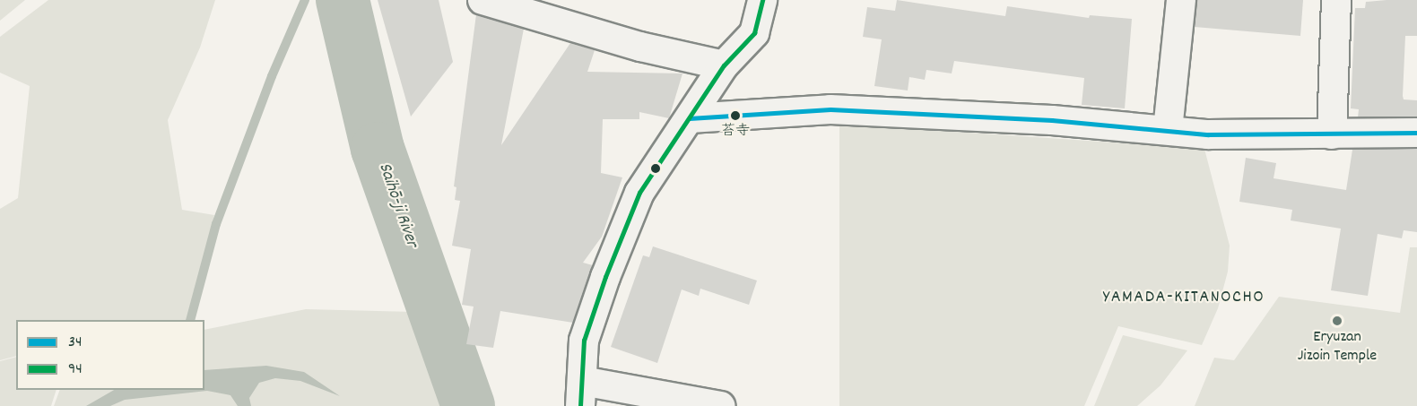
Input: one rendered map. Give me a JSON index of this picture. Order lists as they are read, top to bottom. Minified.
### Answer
{"districts":["YAMADA-KITANOCHO"],"water":["Saihō-ji River"],"places":["苔寺","Eryuzan Jizoin Temple"],"lines":["transit line 94","transit line 34"],"legend":["34","94"]}
